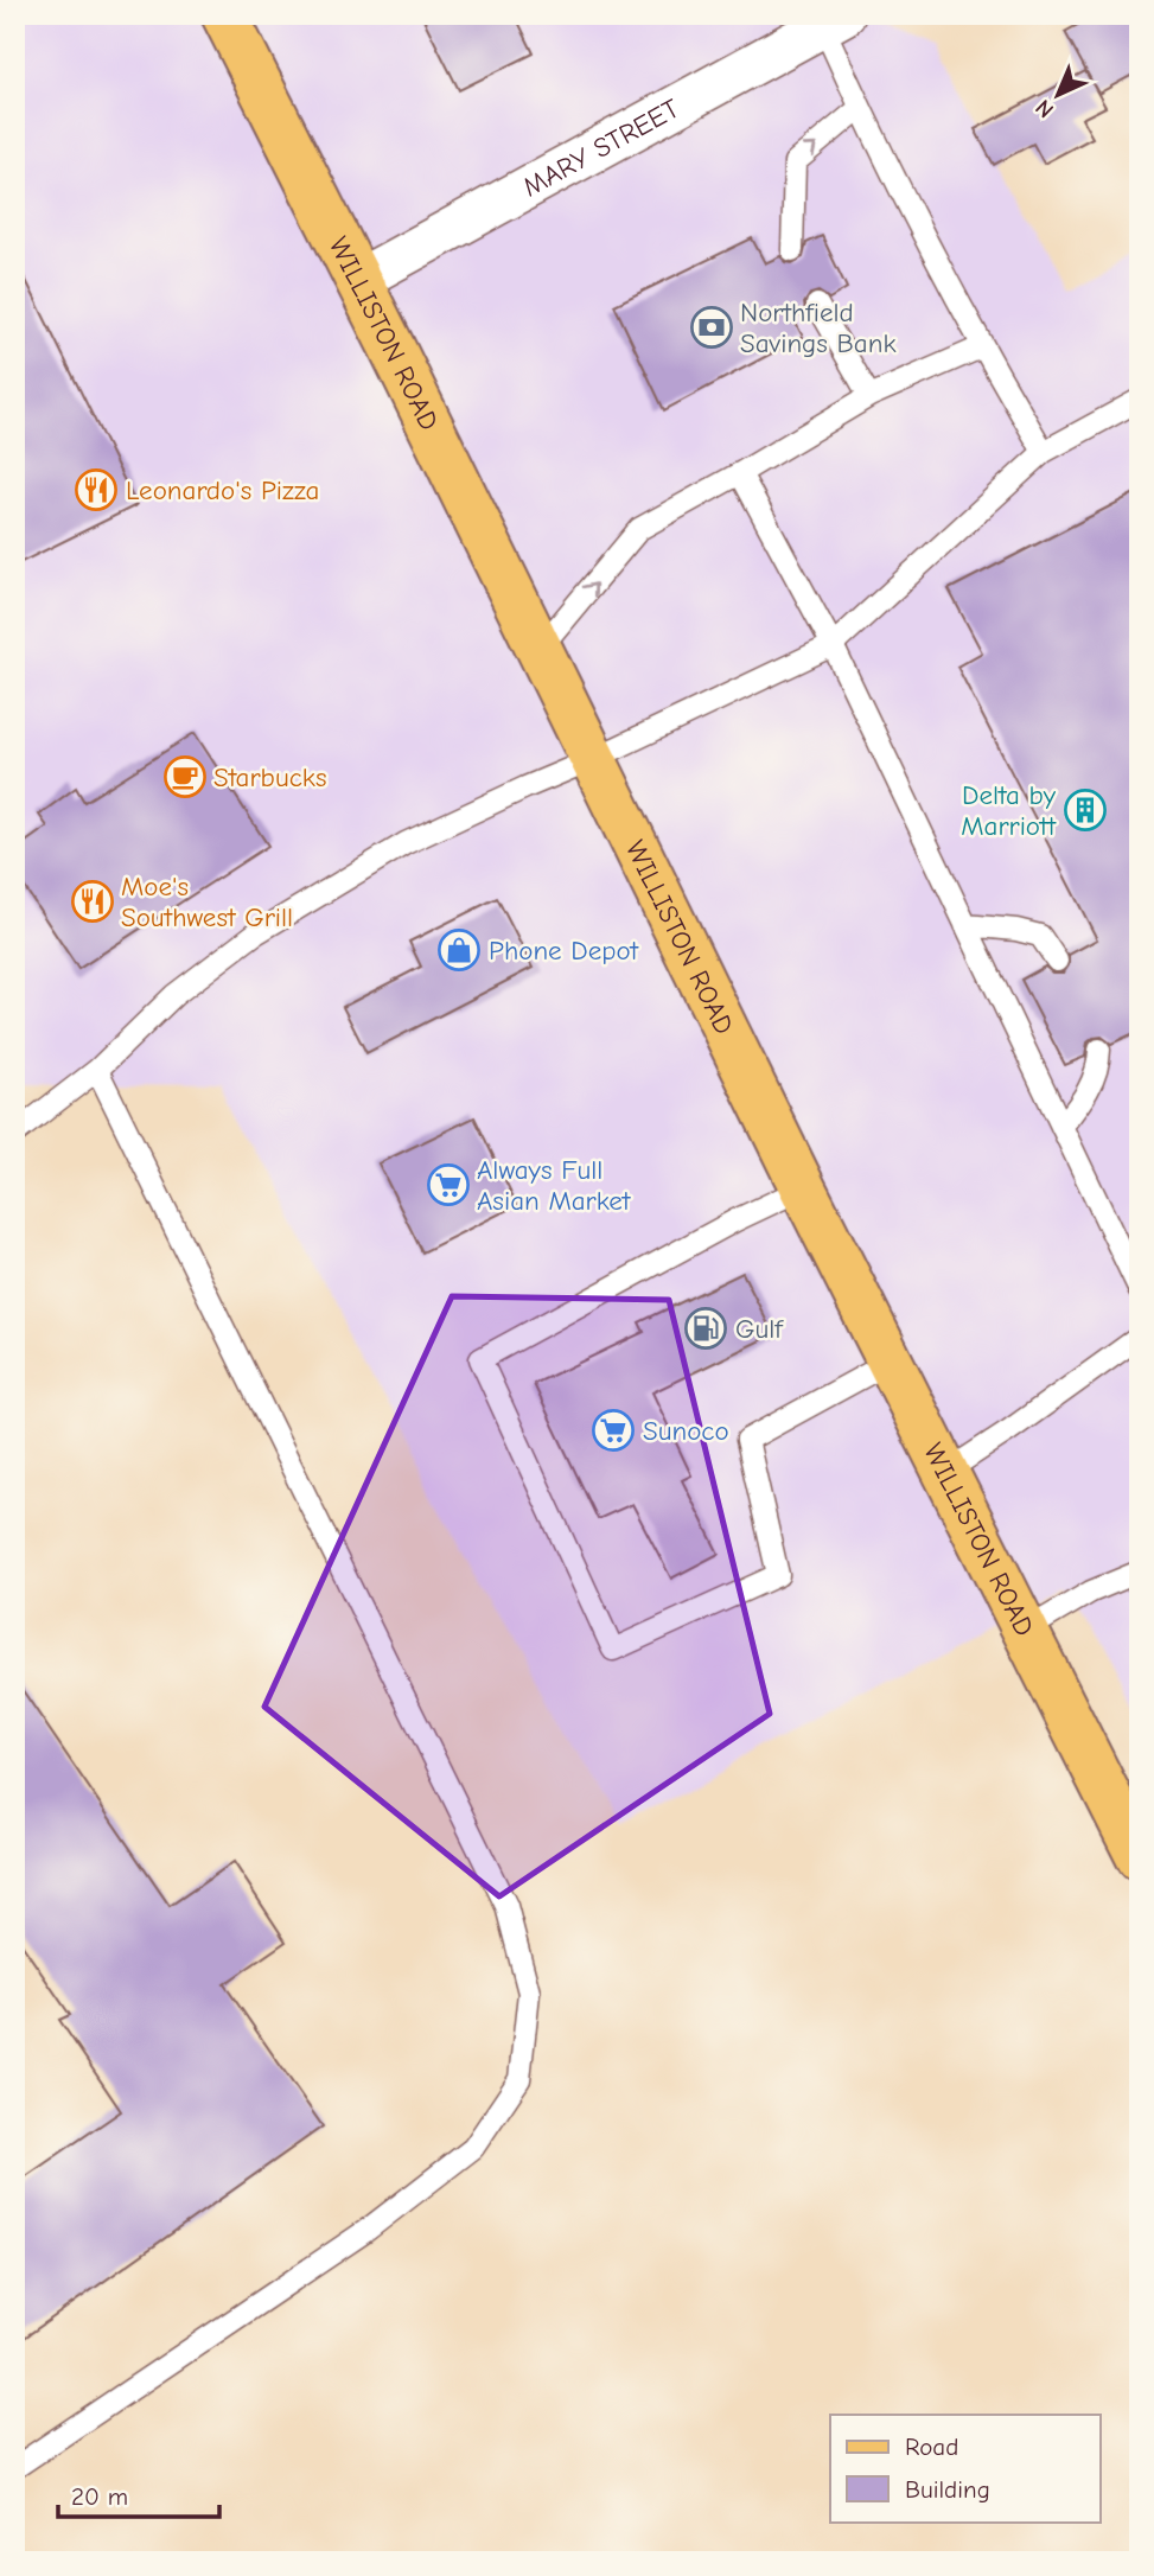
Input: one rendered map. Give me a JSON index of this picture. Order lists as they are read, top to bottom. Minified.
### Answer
{"streets":{"main road":["WILLISTON ROAD"],"street":["MARY STREET"]},"crossings":[["MARY STREET","WILLISTON ROAD"]],"places":{"bank":["Northfield Savings Bank"],"restaurant":["Leonardo's Pizza","Moe's Southwest Grill"],"cafe":["Starbucks"],"building":["Delta by Marriott"],"shop":["Phone Depot"],"supermarket":["Always Full Asian Market","Sunoco"],"fuel station":["Gulf"]},"legend":["Road","Building"],"scale_bar":"20 m","north":"bottom left"}
